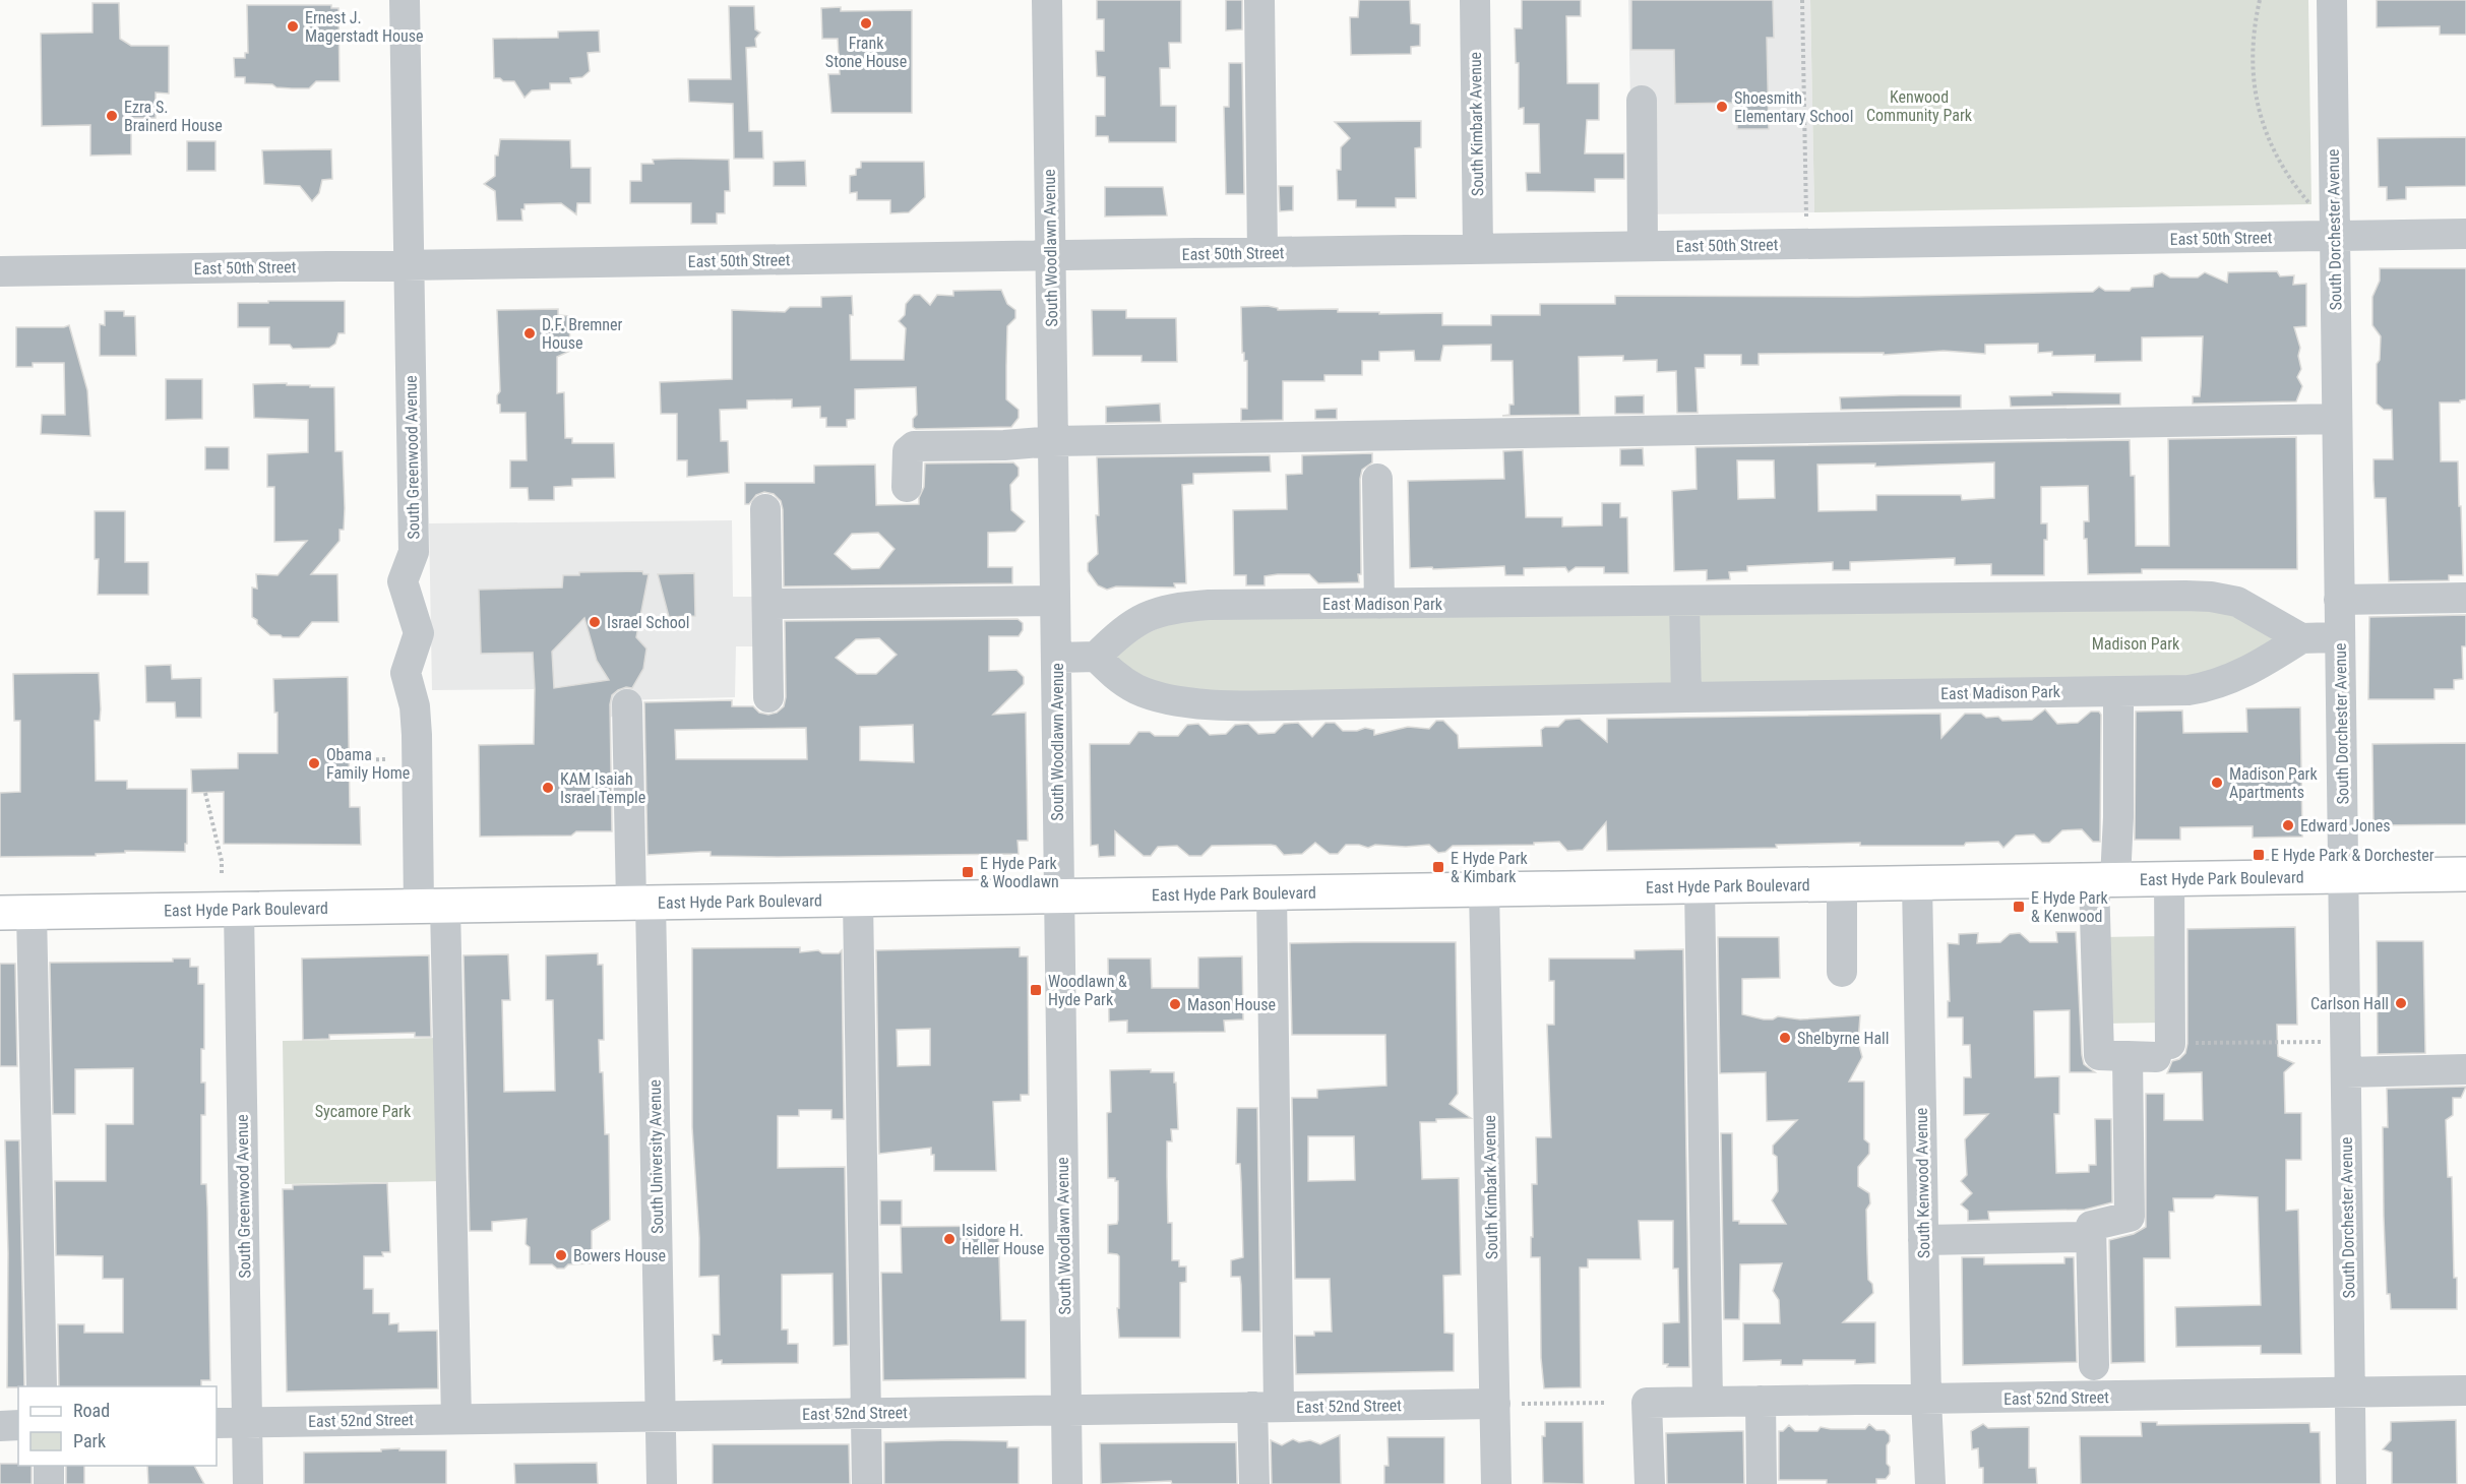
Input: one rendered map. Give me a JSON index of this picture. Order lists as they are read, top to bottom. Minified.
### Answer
{"streets":{"main road":["East Hyde Park Boulevard"],"street":["South Kimbark Avenue","South Dorchester Avenue","East 50th Street","South Woodlawn Avenue","South Greenwood Avenue","East Madison Park","South University Avenue","South Kenwood Avenue","East 52nd Street"]},"crossings":[["South Kimbark Avenue","East 50th Street"],["South Kimbark Avenue","East Hyde Park Boulevard"],["South Kimbark Avenue","East 52nd Street"],["South Dorchester Avenue","East 50th Street"],["South Dorchester Avenue","East Madison Park"],["South Dorchester Avenue","East Hyde Park Boulevard"],["South Dorchester Avenue","East 52nd Street"],["East 50th Street","South Woodlawn Avenue"],["East 50th Street","South Greenwood Avenue"],["South Woodlawn Avenue","East Hyde Park Boulevard"],["South Woodlawn Avenue","East 52nd Street"],["South Greenwood Avenue","East Hyde Park Boulevard"],["South Greenwood Avenue","East 52nd Street"],["East Hyde Park Boulevard","South University Avenue"],["East Hyde Park Boulevard","South Kenwood Avenue"],["South University Avenue","East 52nd Street"],["South Kenwood Avenue","East 52nd Street"]],"parks":["Kenwood Community Park","Madison Park","Sycamore Park"],"places":{"other":["Frank Stone House","Ernest J. Magerstadt House","Shoesmith Elementary School","Ezra S. Brainerd House","D.F. Bremner House","Israel School","Obama Family Home","Madison Park Apartments","KAM Isaiah Israel Temple","Edward Jones","Carlson Hall","Mason House","Shelbyrne Hall","Isidore H. Heller House","Bowers House"],"transit":["E Hyde Park & Dorchester","E Hyde Park & Kimbark","E Hyde Park & Woodlawn","E Hyde Park & Kenwood","Woodlawn & Hyde Park"]},"legend":["Road","Park"]}
